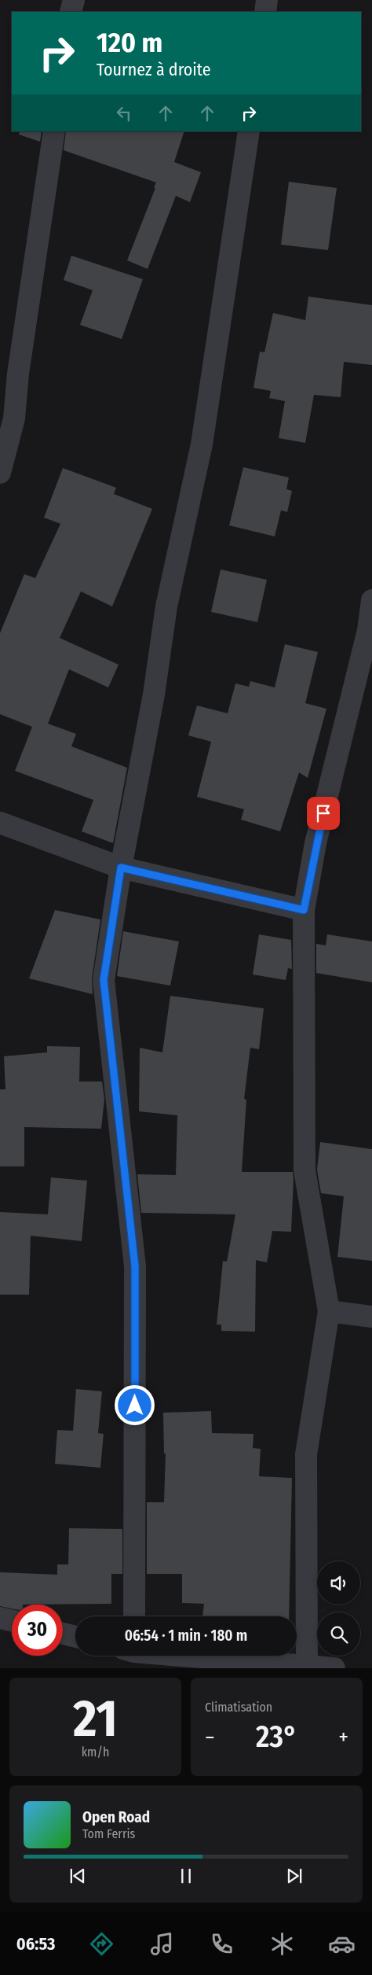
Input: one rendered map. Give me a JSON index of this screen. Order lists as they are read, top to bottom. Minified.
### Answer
{"page":{"turn":["120 m","Tournez à droite"],"limit":"30","trip":"06:54 · 1 min · 180 m","tile":[["21","km/h"],"Climatisation"],"heat":["−","23°","+"],"song":["Open Road","Tom Ferris"],"tabs":"06:53"}}
